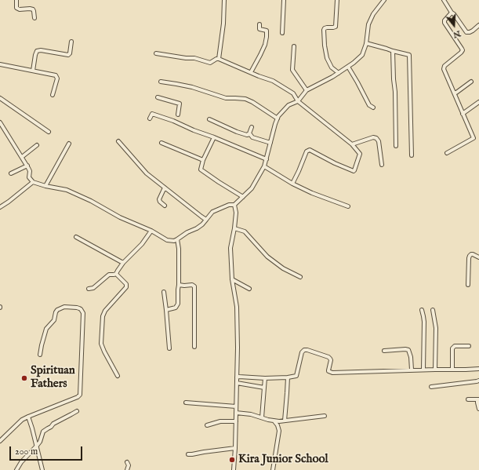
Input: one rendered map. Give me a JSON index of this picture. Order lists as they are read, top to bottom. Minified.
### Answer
{"places":["Spirituan Fathers","Kira Junior School"],"scale_bar":"200 m","north":"bottom"}
